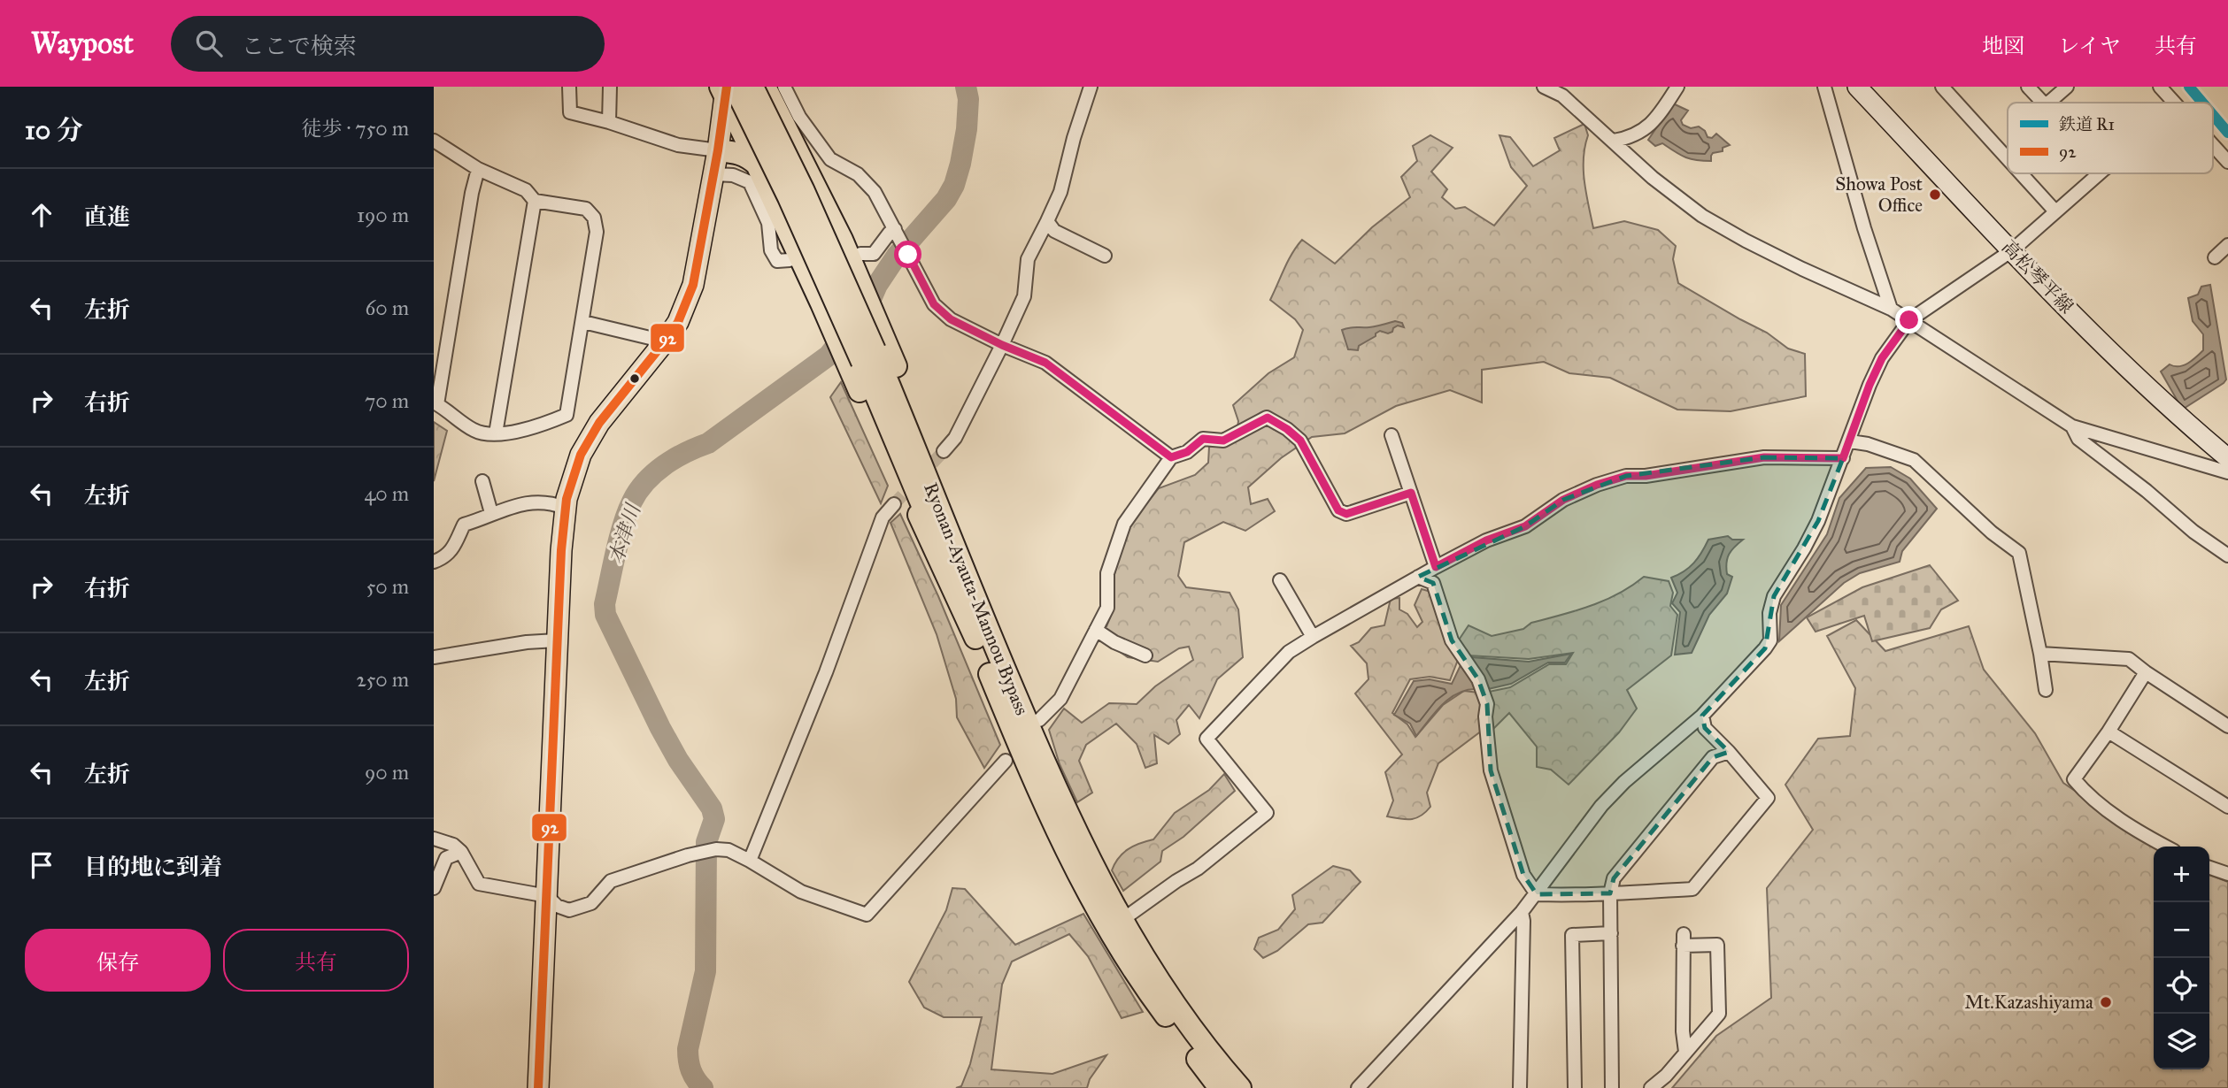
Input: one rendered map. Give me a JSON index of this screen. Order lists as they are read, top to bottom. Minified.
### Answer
{"streets":{"highway":["Ryonan-Ayauta-Mannou Bypass"],"main road":["高松琴平線"]},"water":["本津川"],"places":["Showa Post Office","Mt.Kazashiyama"],"lines":["rail line R1","transit line 92"],"legend":["鉄道 R1","92"],"page":{"header":"Waypost","search":"ここで検索","nav":["地図","レイヤ","共有"],"heading":["10 分","徒歩 · 750 m"],"list":[["直進","190 m"],["左折","60 m"],["右折","70 m"],["左折","40 m"],["右折","50 m"],["左折","250 m"],["左折","90 m"],"目的地に到着"],"map_buttons":["+","−"],"buttons":["保存","共有"]}}
